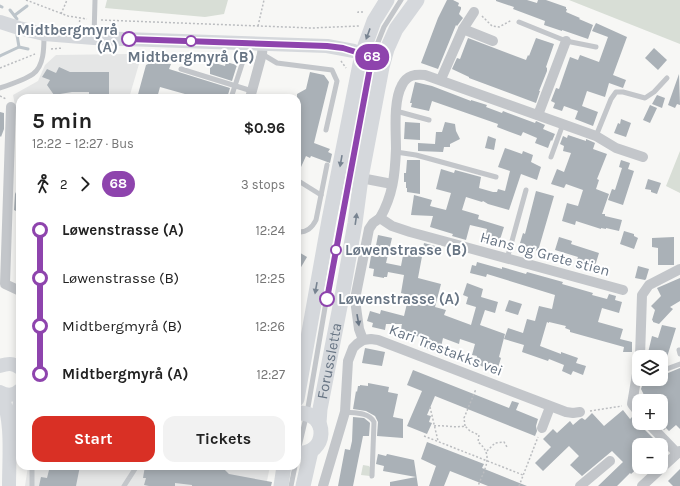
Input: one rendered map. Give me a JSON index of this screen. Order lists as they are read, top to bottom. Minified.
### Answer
{"streets":{"main road":["Forussletta"],"street":["Hans og Grete stien","Kari Trestakks vei"]},"places":["Midtbergmyrå (A)","Midtbergmyrå (B)","Løwenstrasse (B)","Løwenstrasse (A)"],"lines":["bus line 68"],"page":{"on_map":"68","heading":["5 min","12:22 – 12:27 · Bus","$0.96"],"legs":["2","68","3 stops"],"list":[{"name":"Løwenstrasse (A)","value":"12:24"},{"name":"Løwenstrasse (B)","value":"12:25"},{"name":"Midtbergmyrå (B)","value":"12:26"},{"name":"Midtbergmyrå (A)","value":"12:27"}],"map_buttons":["+","−"],"buttons":["Start","Tickets"]}}
